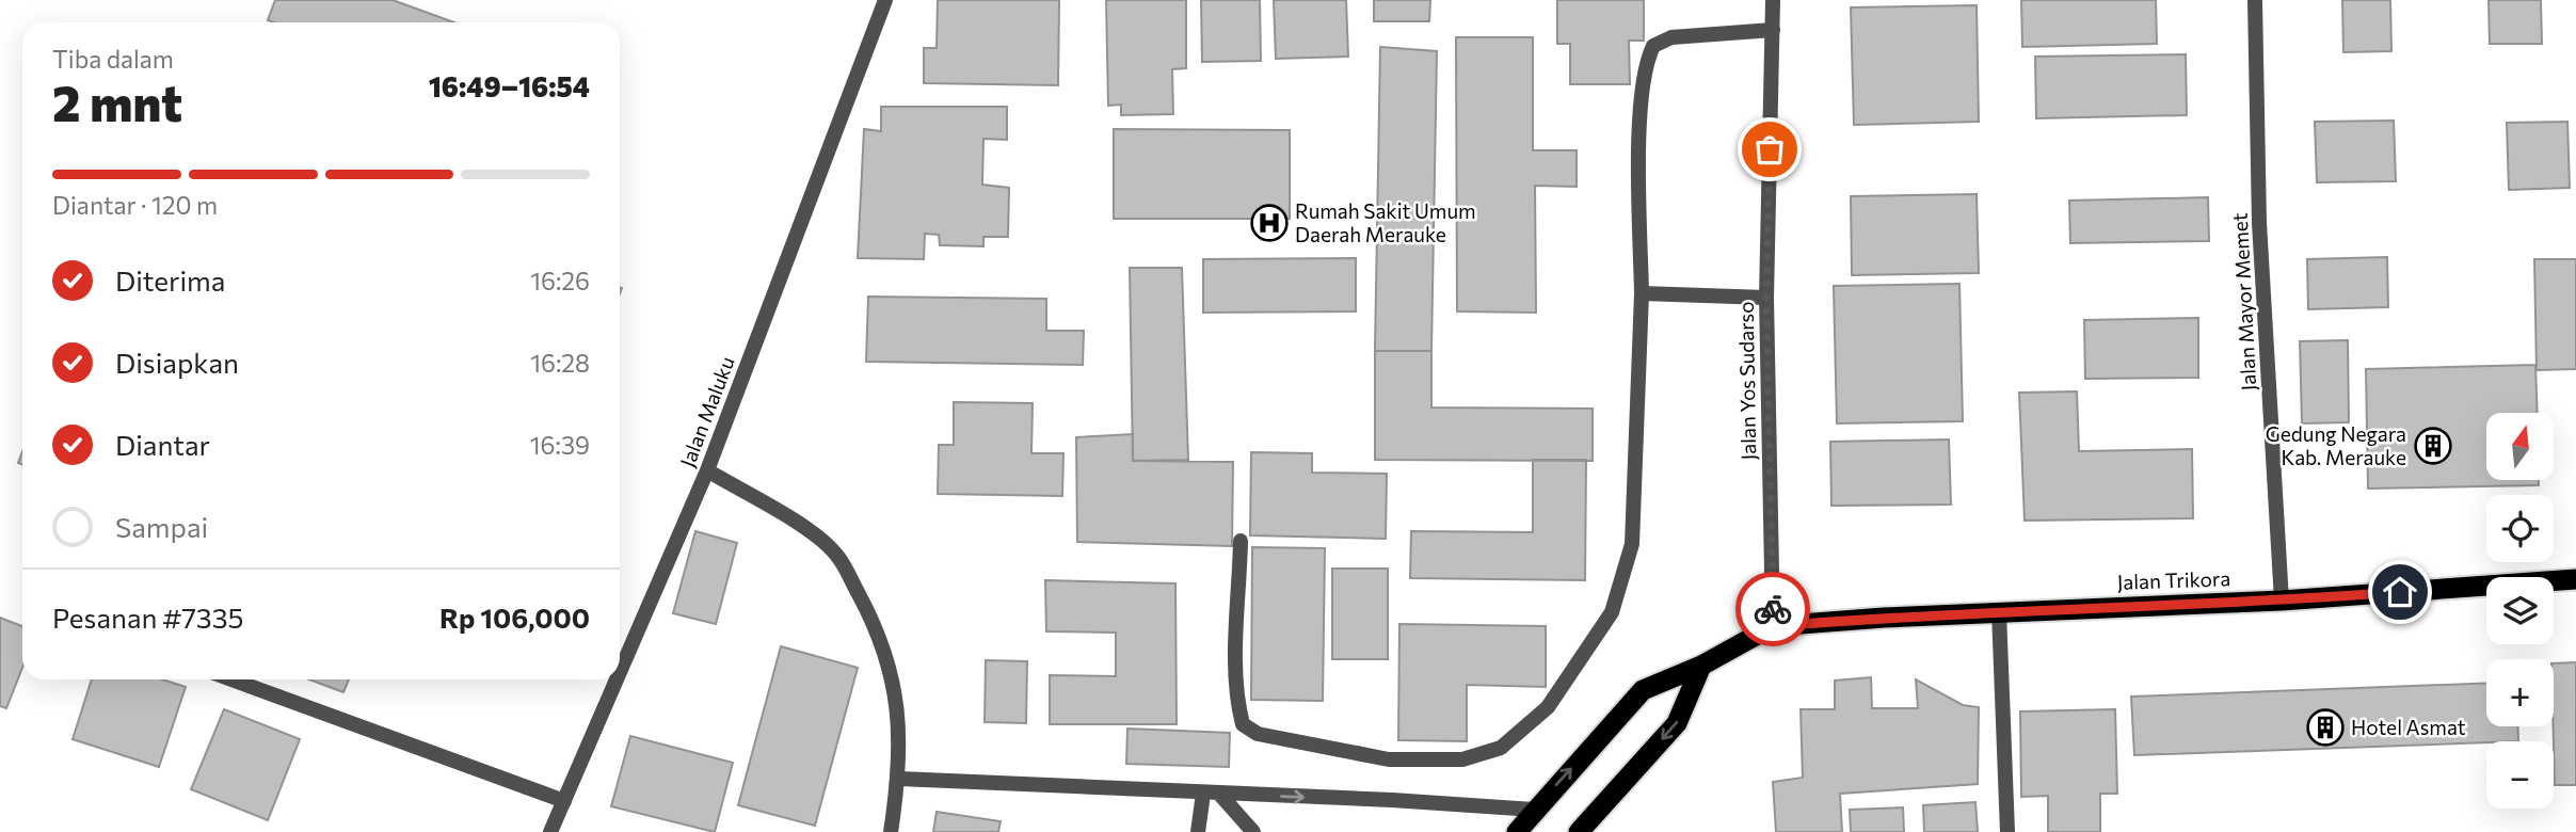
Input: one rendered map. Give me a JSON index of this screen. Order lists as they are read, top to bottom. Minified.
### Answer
{"streets":{"highway":["Jalan Trikora"],"street":["Jalan Mayor Memet","Jalan Yos Sudarso","Jalan Maluku"]},"crossings":[["Jalan Mayor Memet","Jalan Trikora"],["Jalan Yos Sudarso","Jalan Trikora"]],"places":{"hospital":["Rumah Sakit Umum Daerah Merauke"],"building":["Gedung Negara Kab. Merauke","Hotel Asmat"]},"north":"top","page":{"heading":["2 mnt","Tiba dalam","16:49–16:54"],"panel":["Pesanan #7335","Rp 106,000"],"bar":"Diantar · 120 m","list":[["Diterima","16:26"],["Disiapkan","16:28"],["Diantar","16:39"],"Sampai"],"map_buttons":["+","−"]}}
